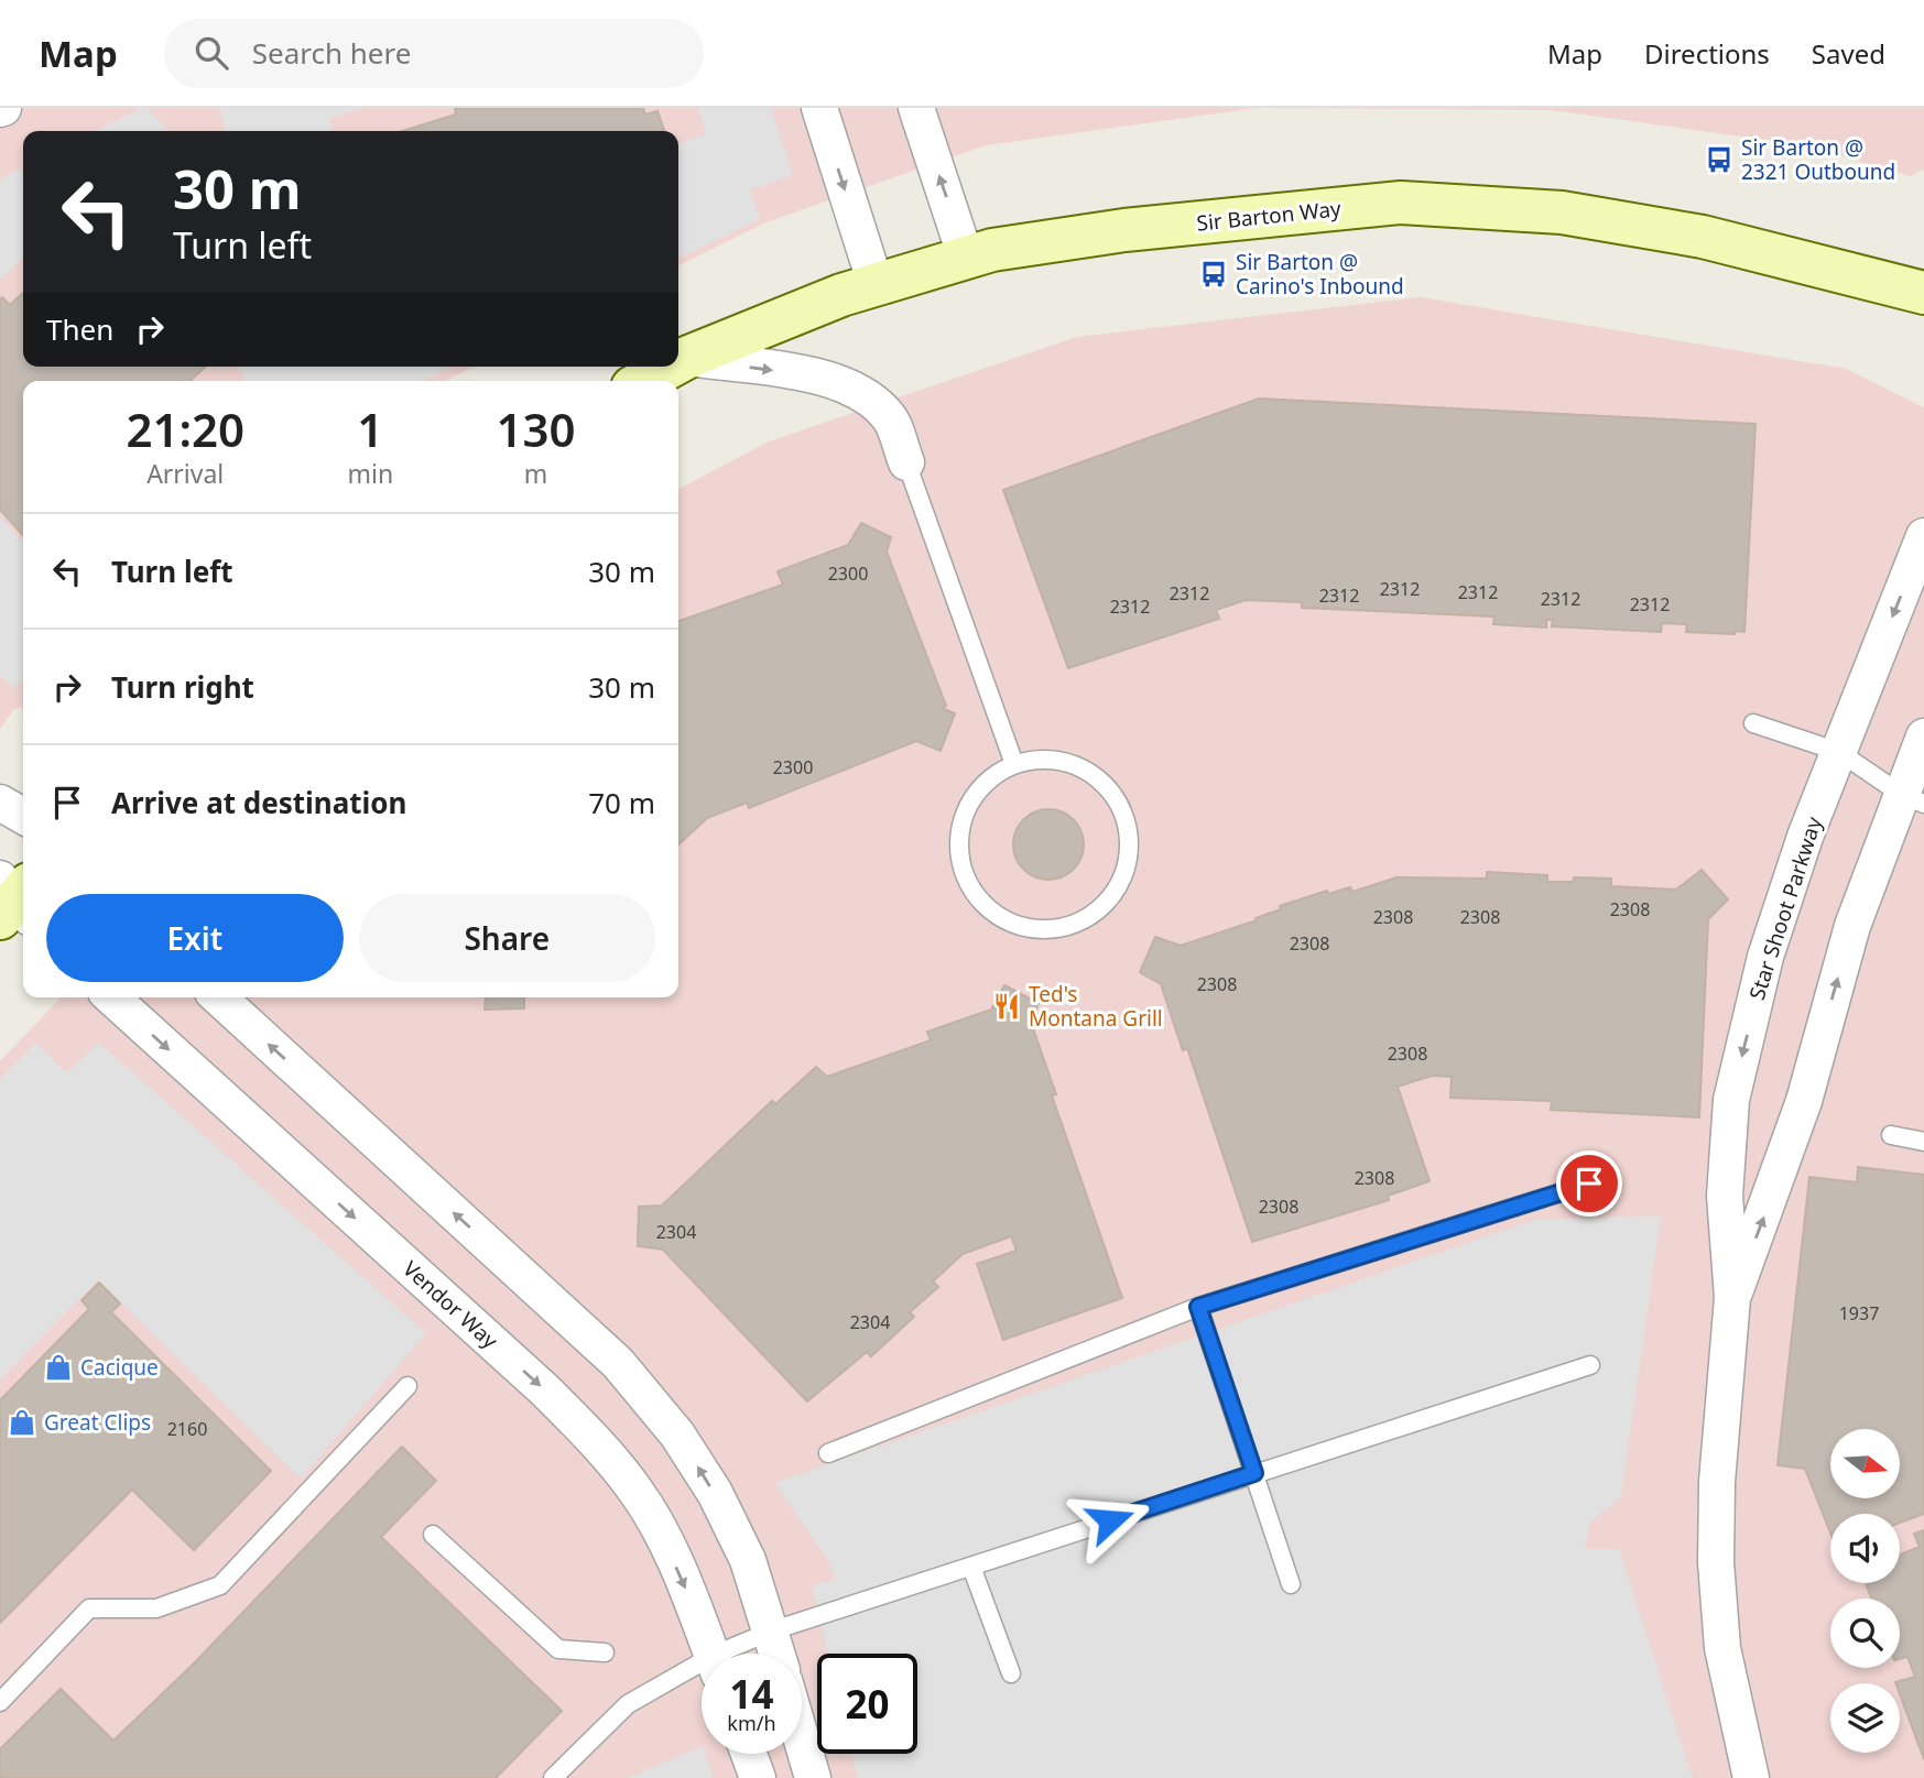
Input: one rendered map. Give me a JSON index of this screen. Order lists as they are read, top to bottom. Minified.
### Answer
{"streets":{"main road":["Sir Barton Way"],"street":["Star Shoot Parkway","Vendor Way"]},"places":{"bus stop":["Sir Barton @ 2321 Outbound","Sir Barton @ Carino's Inbound"],"restaurant":["Ted's Montana Grill"],"shop":["Cacique","Great Clips"]},"house_numbers":["2300","2312","2312","2312","2312","2312","2312","2312","2300","2308","2308","2308","2308","2308","2308","2308","2308","2304","1937","2304","2160"],"north":"right","page":{"header":"Map","search":"Search here","nav":["Map","Directions","Saved"],"turn":["30 m","Turn left"],"then":"Then","eta":["21:20","Arrival","1","min","130","m"],"list":[{"name":"Turn left","value":"30 m"},{"name":"Turn right","value":"30 m"},{"name":"Arrive at destination","value":"70 m"}],"buttons":["Exit","Share"],"speed":"14 km/h","limit":"20"}}
